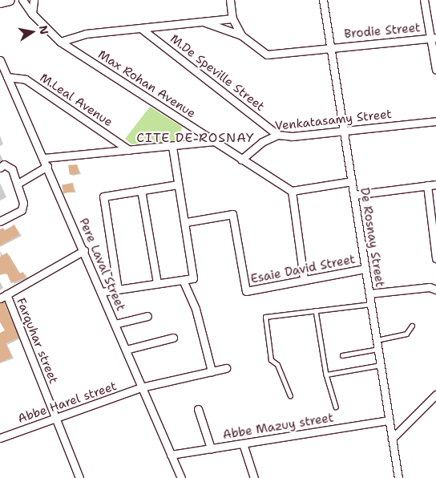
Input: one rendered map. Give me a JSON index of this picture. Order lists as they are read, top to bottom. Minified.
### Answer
{"streets":{"street":["Brodie Street","M.De Speville Street","Max Rohan Avenue","M.Leal Avenue","Venkatasamy Street","De Rosnay Street","Pere Laval Street","Esaie David Street","Farquhar street","Abbe Harel street","Abbe Mazuy street"]},"crossings":[["Brodie Street","De Rosnay Street"],["M.De Speville Street","Venkatasamy Street"],["Max Rohan Avenue","Venkatasamy Street"],["M.Leal Avenue","Pere Laval Street"],["Venkatasamy Street","De Rosnay Street"],["De Rosnay Street","Esaie David Street"],["De Rosnay Street","Abbe Mazuy street"],["Pere Laval Street","Abbe Harel street"],["Pere Laval Street","Abbe Mazuy street"],["Farquhar street","Abbe Harel street"]],"districts":["CITE DE ROSNAY"],"north":"right"}
